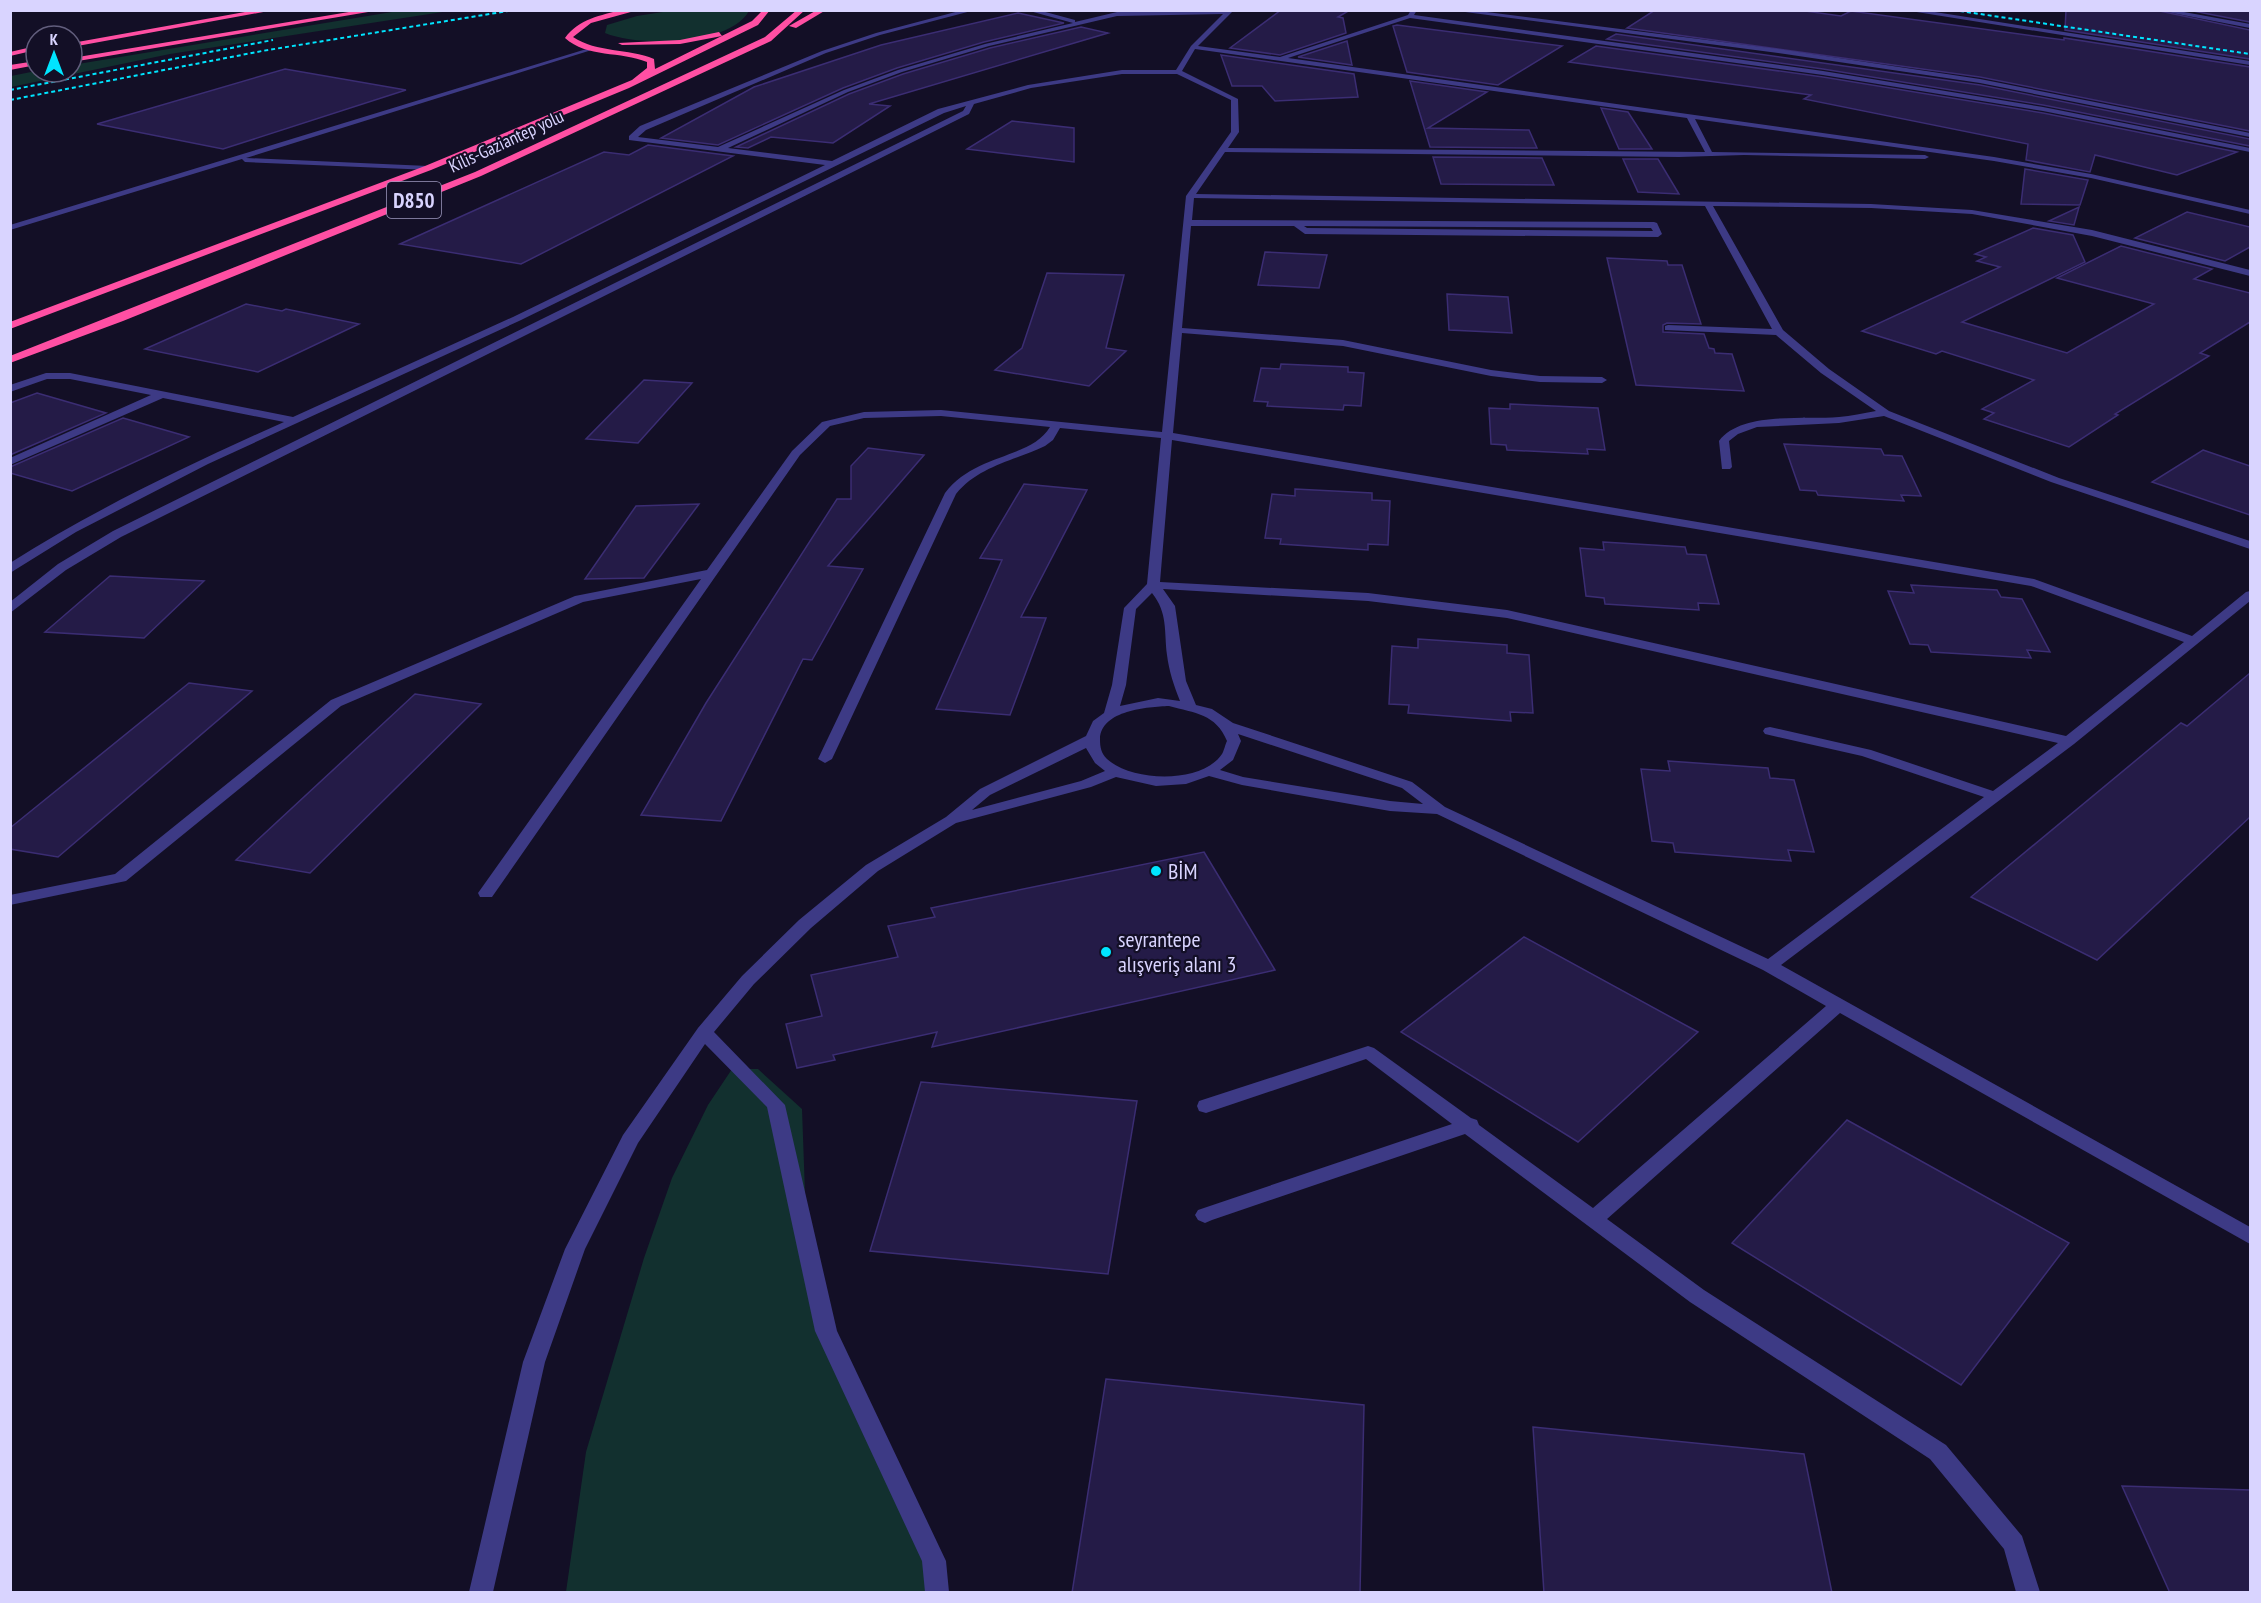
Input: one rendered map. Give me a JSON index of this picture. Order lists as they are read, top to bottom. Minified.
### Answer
{"streets":{"highway":["Kilis-Gaziantep yolu","D850"]},"places":["BİM","seyrantepe alışveriş alanı 3"],"north":"top"}
